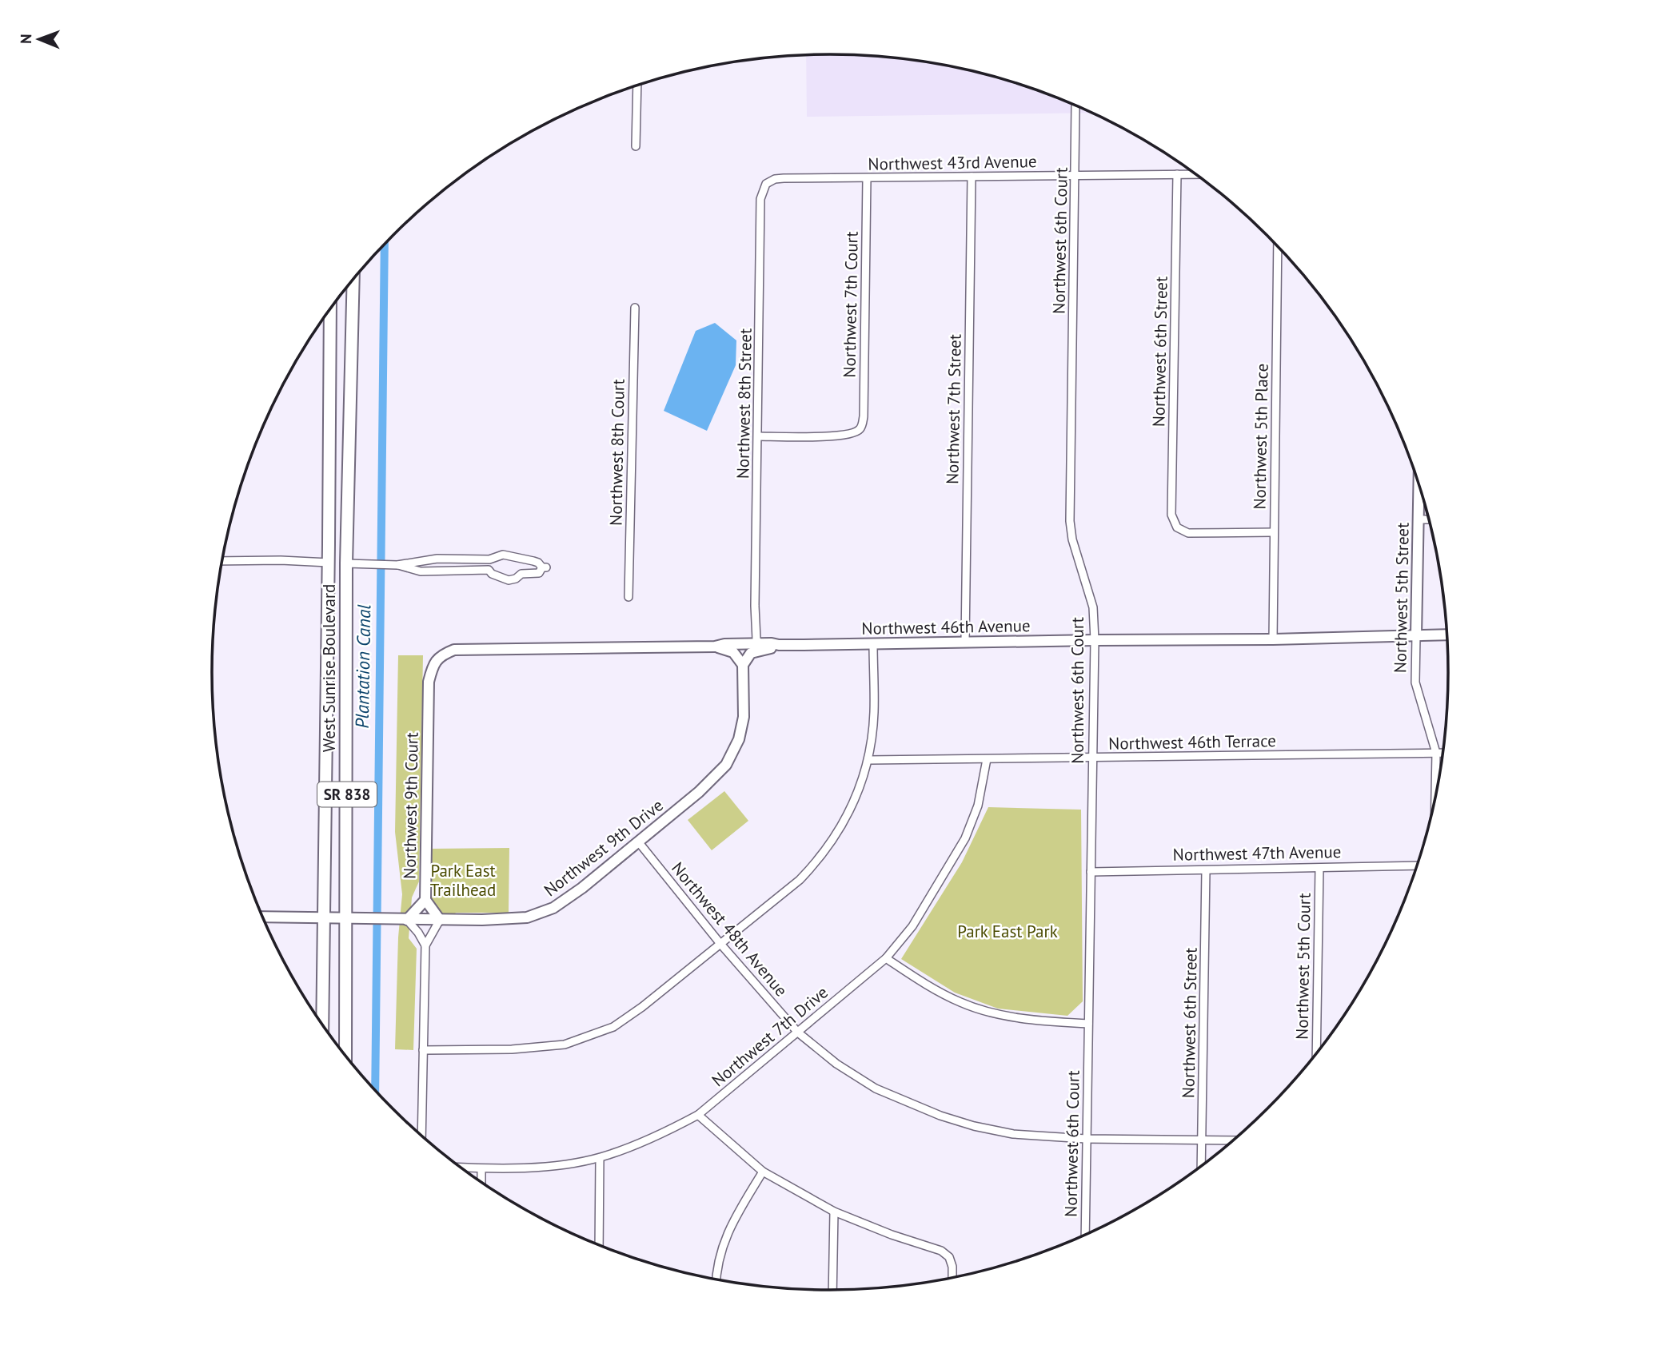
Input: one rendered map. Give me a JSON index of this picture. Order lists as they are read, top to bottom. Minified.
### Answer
{"streets":{"main road":["West Sunrise Boulevard","SR 838"],"street":["Northwest 43rd Avenue","Northwest 6th Court","Northwest 7th Court","Northwest 6th Street","Northwest 8th Street","Northwest 7th Street","Northwest 5th Place","Northwest 8th Court","Northwest 5th Street","Northwest 46th Avenue","Northwest 46th Terrace","Northwest 9th Court","Northwest 9th Drive","Northwest 47th Avenue","Northwest 48th Avenue","Northwest 5th Court","Northwest 7th Drive"]},"crossings":[["Northwest 43rd Avenue","Northwest 6th Court"],["Northwest 43rd Avenue","Northwest 7th Court"],["Northwest 43rd Avenue","Northwest 6th Street"],["Northwest 43rd Avenue","Northwest 8th Street"],["Northwest 43rd Avenue","Northwest 7th Street"],["Northwest 6th Court","Northwest 46th Avenue"],["Northwest 6th Court","Northwest 46th Terrace"],["Northwest 6th Court","Northwest 47th Avenue"],["Northwest 6th Court","Northwest 48th Avenue"],["Northwest 7th Court","Northwest 8th Street"],["Northwest 6th Street","Northwest 5th Place"],["Northwest 6th Street","Northwest 47th Avenue"],["Northwest 6th Street","Northwest 48th Avenue"],["Northwest 8th Street","Northwest 46th Avenue"],["Northwest 7th Street","Northwest 46th Avenue"],["Northwest 5th Place","Northwest 46th Avenue"],["Northwest 5th Street","Northwest 46th Avenue"],["Northwest 5th Street","Northwest 46th Terrace"],["West Sunrise Boulevard","Northwest 9th Drive"],["Northwest 46th Terrace","Northwest 7th Drive"],["Northwest 9th Court","Northwest 9th Drive"],["Northwest 9th Drive","Northwest 48th Avenue"],["Northwest 47th Avenue","Northwest 5th Court"],["Northwest 48th Avenue","Northwest 7th Drive"]],"water":["Plantation Canal"],"parks":["Park East Trailhead","Park East Park"],"north":"left"}
